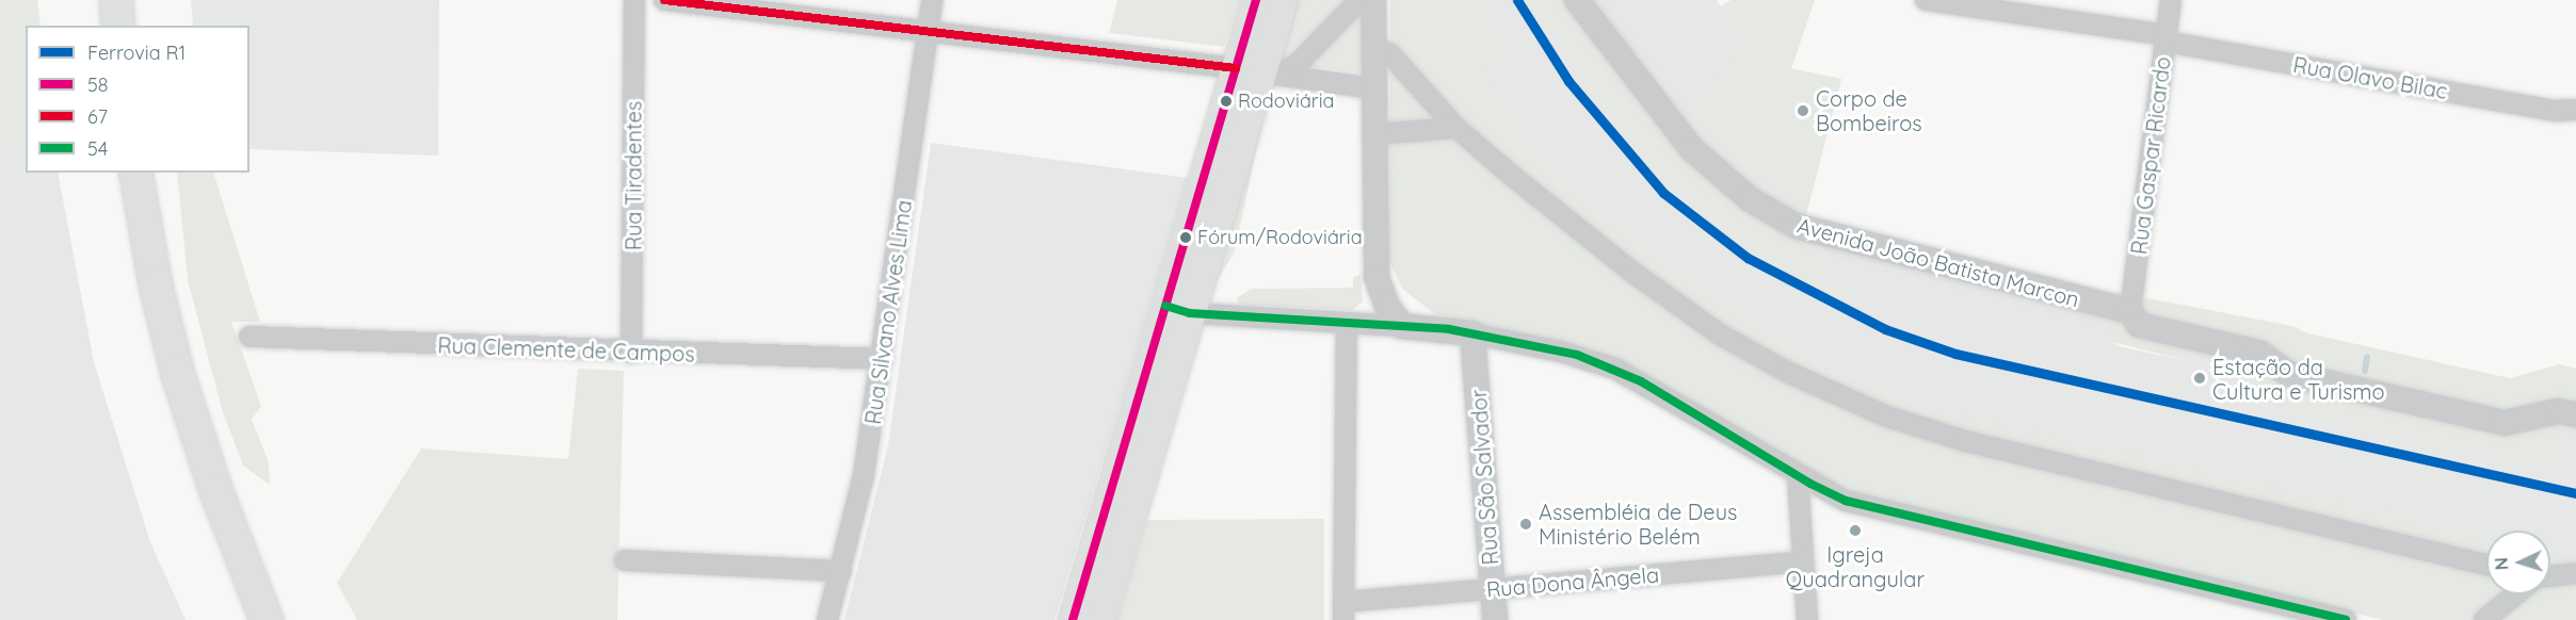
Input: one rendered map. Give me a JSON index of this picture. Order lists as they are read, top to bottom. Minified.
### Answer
{"streets":{"street":["Rua Olavo Bilac","Rua Gaspar Ricardo","Rua Tiradentes","Avenida João Batista Marcon","Rua Silvano Alves Lima","Rua Clemente de Campos","Rua São Salvador","Rua Dona Ângela"]},"crossings":[["Rua Olavo Bilac","Rua Gaspar Ricardo"],["Rua Gaspar Ricardo","Avenida João Batista Marcon"],["Rua Tiradentes","Rua Clemente de Campos"],["Rua Silvano Alves Lima","Rua Clemente de Campos"],["Rua São Salvador","Rua Dona Ângela"]],"places":["Rodoviária","Corpo de Bombeiros","Fórum/Rodoviária","Estação da Cultura e Turismo","Assembléia de Deus Ministério Belém","Igreja Quadrangular"],"lines":["rail line R1","transit line 58","transit line 67","transit line 54"],"legend":["Ferrovia R1","58","67","54"],"north":"left"}
